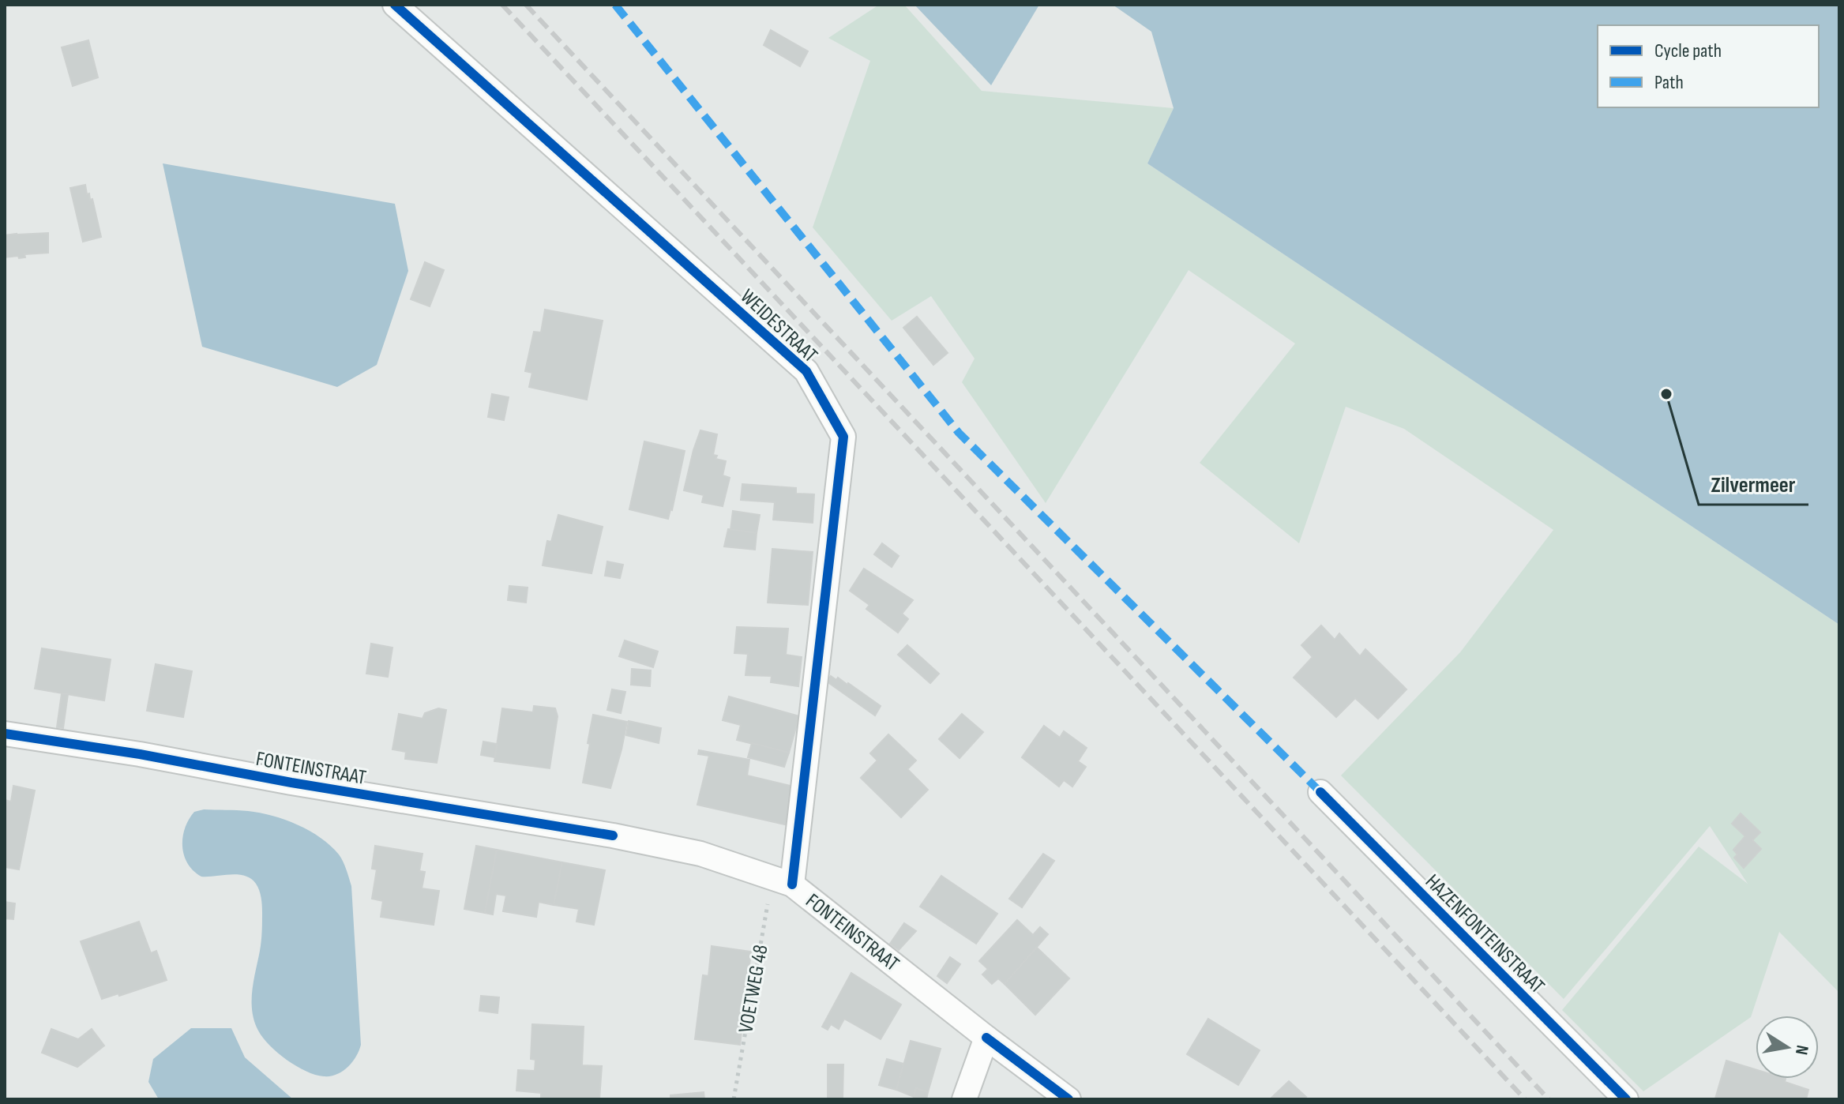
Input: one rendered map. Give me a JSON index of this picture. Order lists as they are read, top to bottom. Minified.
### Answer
{"streets":{"street":["WEIDESTRAAT","FONTEINSTRAAT","HAZENFONTEINSTRAAT"],"path":["VOETWEG 48"]},"crossings":[["WEIDESTRAAT","FONTEINSTRAAT"],["WEIDESTRAAT","VOETWEG 48"],["FONTEINSTRAAT","VOETWEG 48"]],"places":["Zilvermeer"],"legend":["Cycle path","Path"],"north":"right"}
